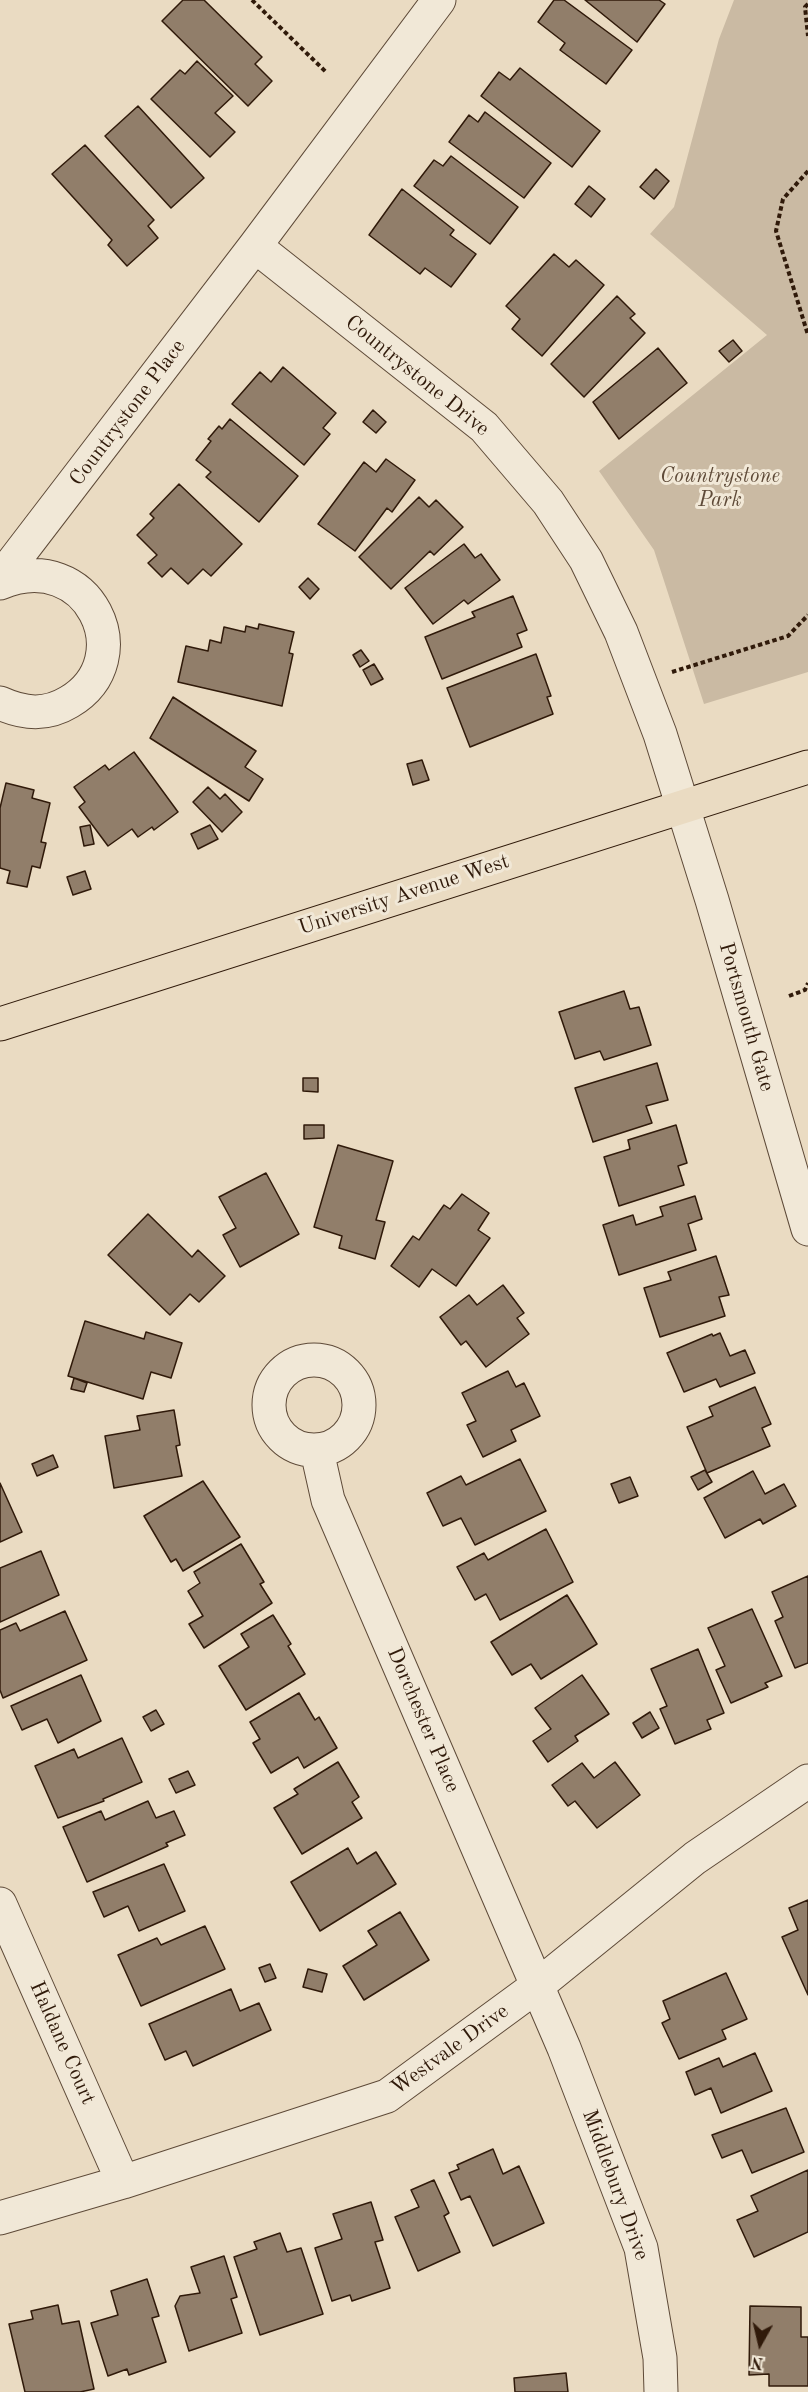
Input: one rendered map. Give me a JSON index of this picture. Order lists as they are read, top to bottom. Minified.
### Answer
{"streets":{"main road":["University Avenue West"],"street":["Countrystone Drive","Countrystone Place","Portsmouth Gate","Dorchester Place","Haldane Court","Westvale Drive","Middlebury Drive"]},"crossings":[["Countrystone Drive","Countrystone Place"],["Countrystone Drive","University Avenue West"],["Countrystone Drive","Portsmouth Gate"],["University Avenue West","Portsmouth Gate"],["Dorchester Place","Westvale Drive"],["Dorchester Place","Middlebury Drive"],["Haldane Court","Westvale Drive"],["Westvale Drive","Middlebury Drive"]],"parks":["Countrystone Park"],"north":"bottom"}
